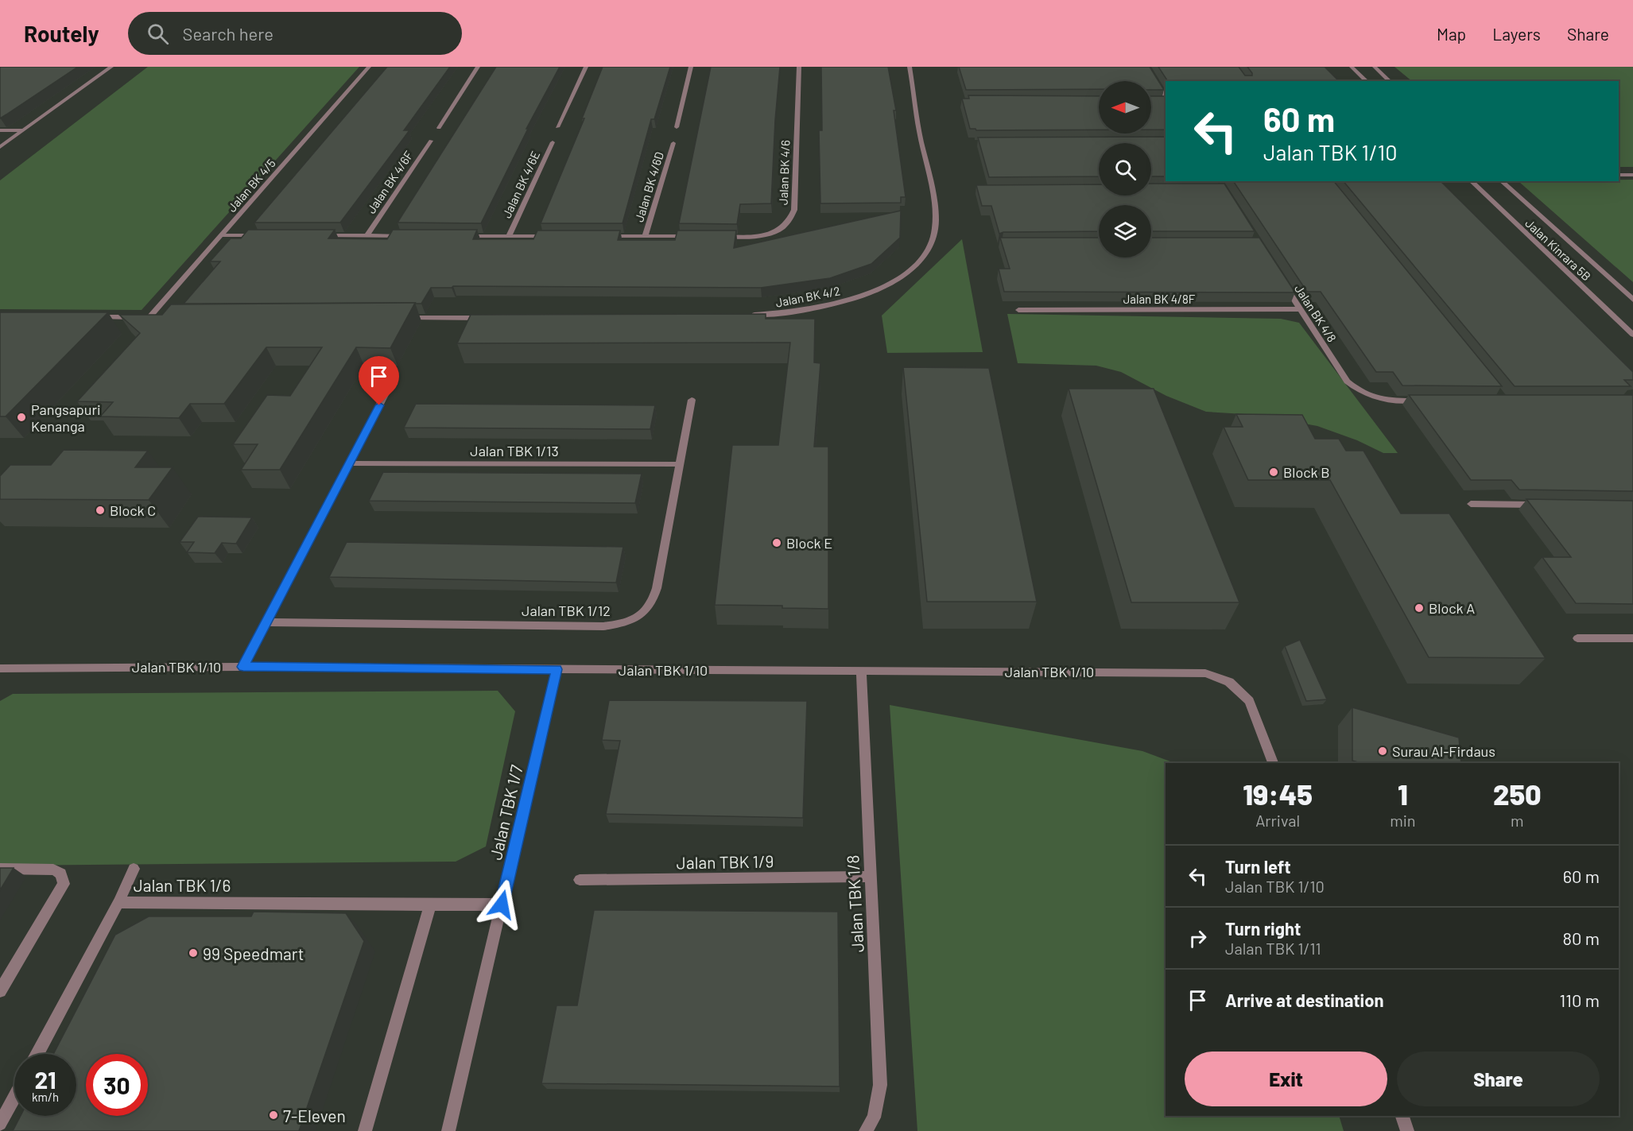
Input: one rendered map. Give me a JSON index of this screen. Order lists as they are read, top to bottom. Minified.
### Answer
{"streets":{"street":["Jalan BK 4/6","Jalan BK 4/6F","Jalan BK 4/6E","Jalan BK 4/5","Jalan BK 4/6D","Jalan Kinrara 5B","Jalan BK 4/2","Jalan BK 4/8F","Jalan BK 4/8","Jalan TBK 1/13","Jalan TBK 1/12","Jalan TBK 1/10","Jalan TBK 1/7","Jalan TBK 1/9","Jalan TBK 1/6","Jalan TBK 1/8"]},"crossings":[["Jalan BK 4/8F","Jalan BK 4/8"],["Jalan TBK 1/13","Jalan TBK 1/12"],["Jalan TBK 1/10","Jalan TBK 1/7"],["Jalan TBK 1/10","Jalan TBK 1/8"],["Jalan TBK 1/7","Jalan TBK 1/6"],["Jalan TBK 1/9","Jalan TBK 1/8"]],"places":["Pangsapuri Kenanga","Block B","Block C","Block E","Block A","Surau Al-Firdaus","99 Speedmart","7-Eleven"],"north":"left","page":{"header":"Routely","search":"Search here","nav":["Map","Layers","Share"],"turn":["60 m","Jalan TBK 1/10"],"eta":["19:45","Arrival","1","min","250","m"],"list":[{"name":"Turn left","note":"Jalan TBK 1/10","value":"60 m"},{"name":"Turn right","note":"Jalan TBK 1/11","value":"80 m"},{"name":"Arrive at destination","value":"110 m"}],"buttons":["Exit","Share"],"speed":"21 km/h","limit":"30"}}
